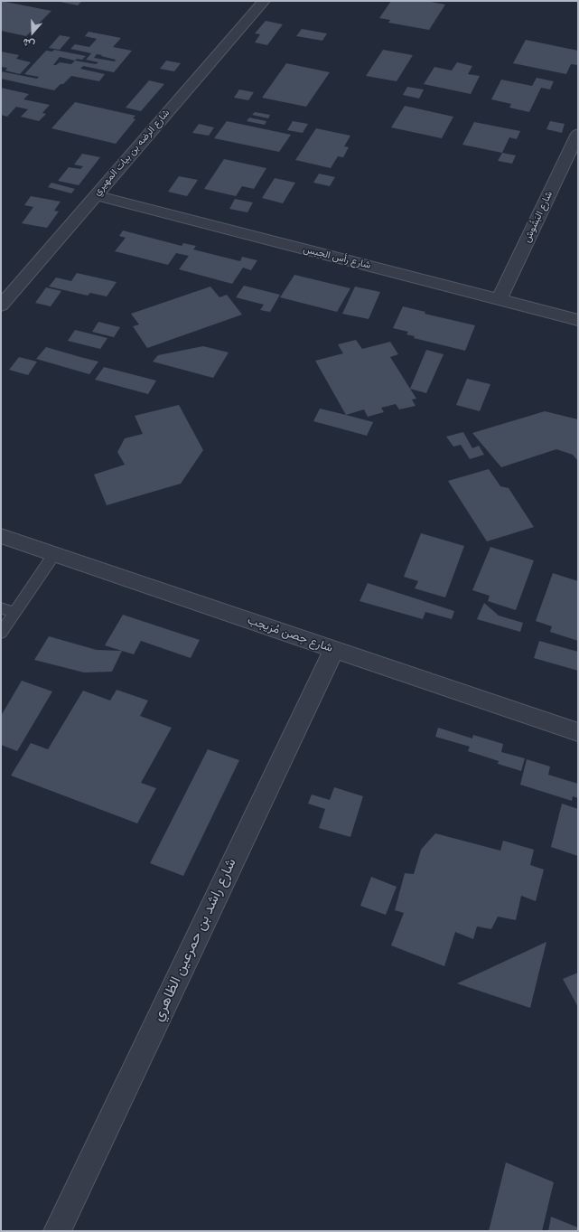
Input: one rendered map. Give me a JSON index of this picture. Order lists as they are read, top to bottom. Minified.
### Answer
{"streets":{"street":["شارع الرضه بن بيات المهيري","شارع البَشُوش","شارع رأس الجبس","شارع حِصن مُرَيجب","شارع راشد بن حمرعين الظاهري"]},"crossings":[["شارع الرضه بن بيات المهيري","شارع رأس الجبس"],["شارع البَشُوش","شارع رأس الجبس"],["شارع حِصن مُرَيجب","شارع راشد بن حمرعين الظاهري"]],"north":"bottom"}
